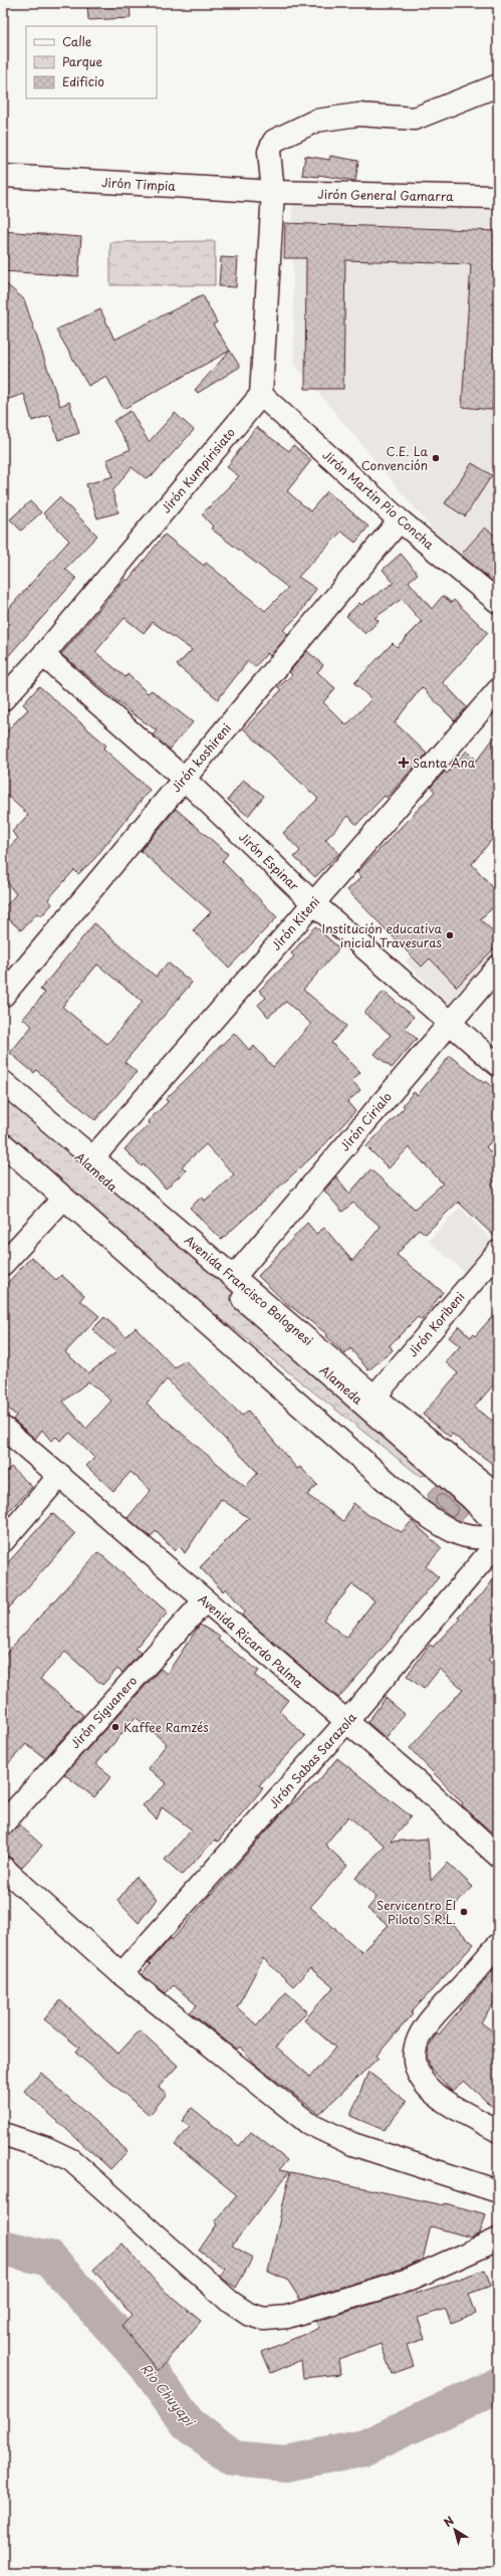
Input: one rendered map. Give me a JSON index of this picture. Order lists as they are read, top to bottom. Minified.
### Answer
{"streets":{"main road":["Jirón Timpia","Jirón General Gamarra","Jirón Kumpirisiato","Jirón Martin Pio Concha","Jirón koshireni","Jirón Espinar","Jirón Kiteni","Jirón Cirialo","Alameda","Avenida Francisco Bolognesi","Jirón Koribeni","Avenida Ricardo Palma","Jirón Siguanero","Jirón Sabas Sarazola"]},"crossings":[["Jirón Timpia","Jirón General Gamarra"],["Jirón Kumpirisiato","Jirón Martin Pio Concha"],["Jirón Kumpirisiato","Jirón Espinar"],["Jirón Martin Pio Concha","Jirón koshireni"],["Jirón koshireni","Jirón Espinar"],["Jirón Espinar","Jirón Kiteni"],["Jirón Espinar","Jirón Cirialo"],["Jirón Kiteni","Avenida Francisco Bolognesi"],["Jirón Cirialo","Avenida Francisco Bolognesi"],["Avenida Francisco Bolognesi","Jirón Koribeni"],["Avenida Ricardo Palma","Jirón Siguanero"],["Avenida Ricardo Palma","Jirón Sabas Sarazola"]],"water":["Rio Chuyapi"],"places":{"other":["C.E. La Convención","Institución educativa inicial Travesuras","Kaffee Ramzés","Servicentro El Piloto S.R.L."],"health":["Santa Ana"]},"legend":["Calle","Parque","Edificio"],"north":"top left"}
